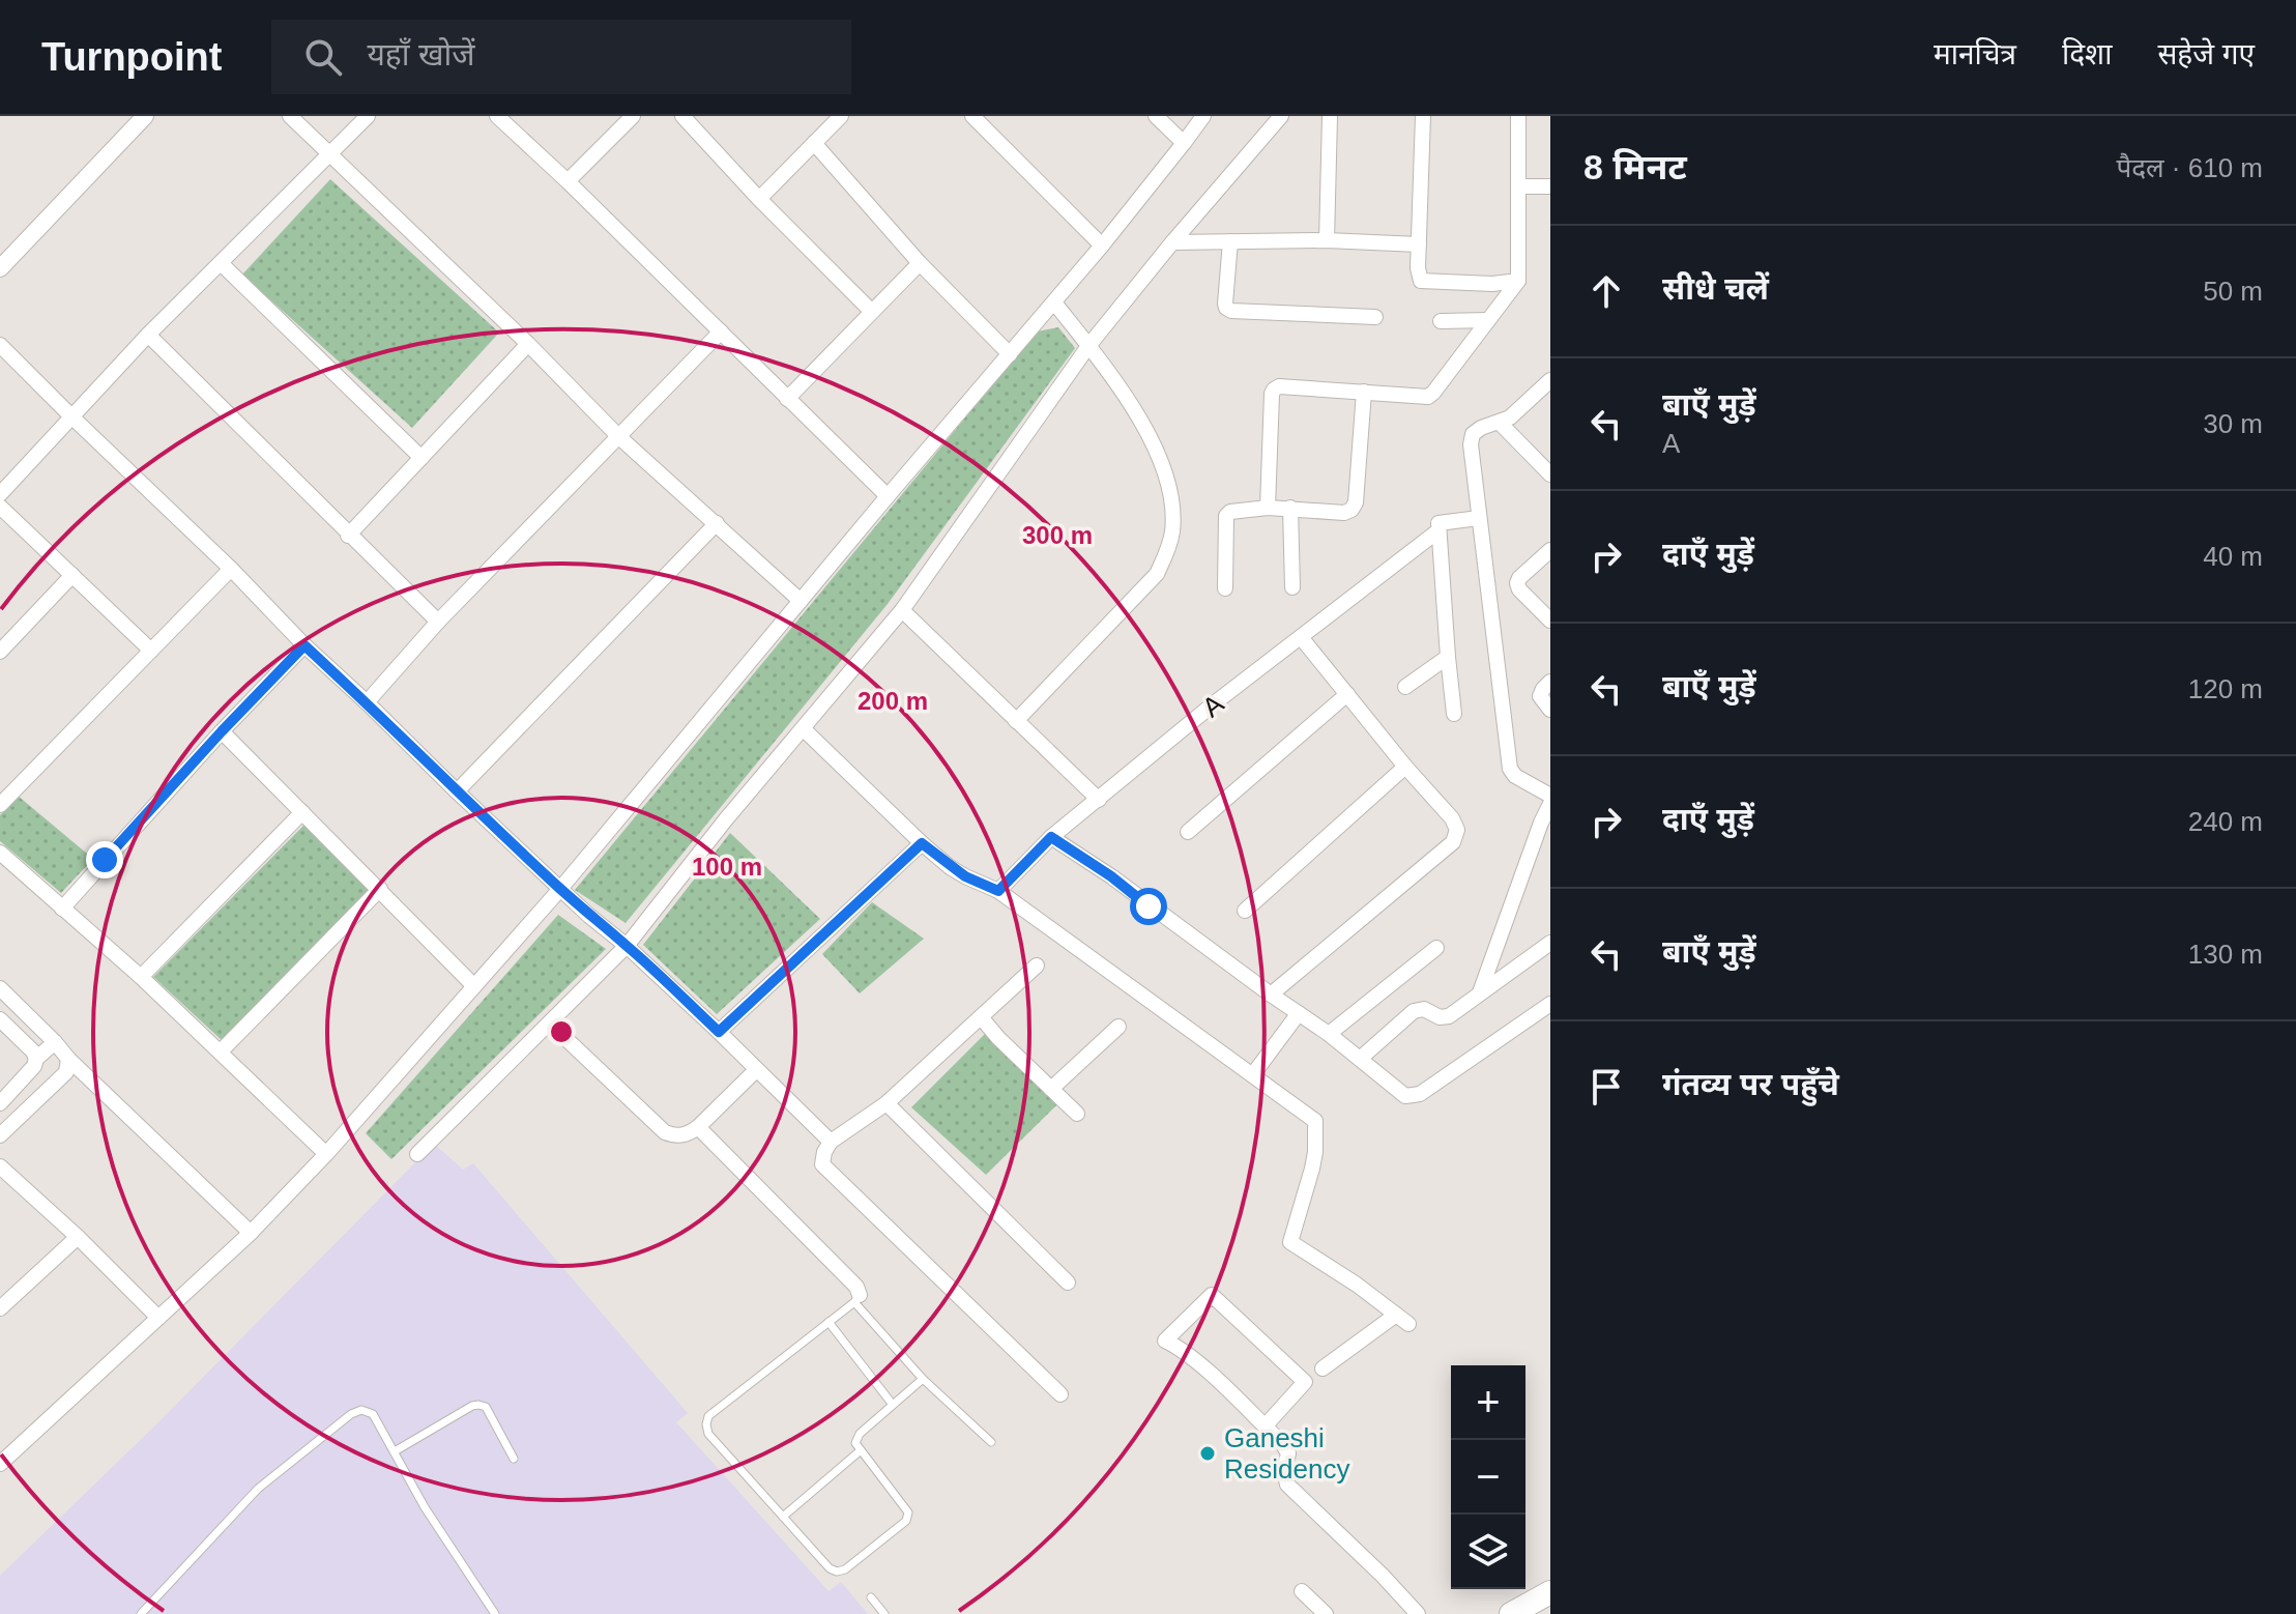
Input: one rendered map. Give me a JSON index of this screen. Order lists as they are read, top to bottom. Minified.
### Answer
{"streets":{"street":["A"]},"places":["Ganeshi Residency"],"page":{"header":"Turnpoint","search":"यहाँ खोजें","nav":["मानचित्र","दिशा","सहेजे गए"],"heading":["8 मिनट","पैदल · 610 m"],"list":[["सीधे चलें","50 m"],["बाएँ मुड़ें","A","30 m"],["दाएँ मुड़ें","40 m"],["बाएँ मुड़ें","120 m"],["दाएँ मुड़ें","240 m"],["बाएँ मुड़ें","130 m"],"गंतव्य पर पहुँचे"],"map_buttons":["+","−"]},"rings":["300 m","200 m","100 m"]}
